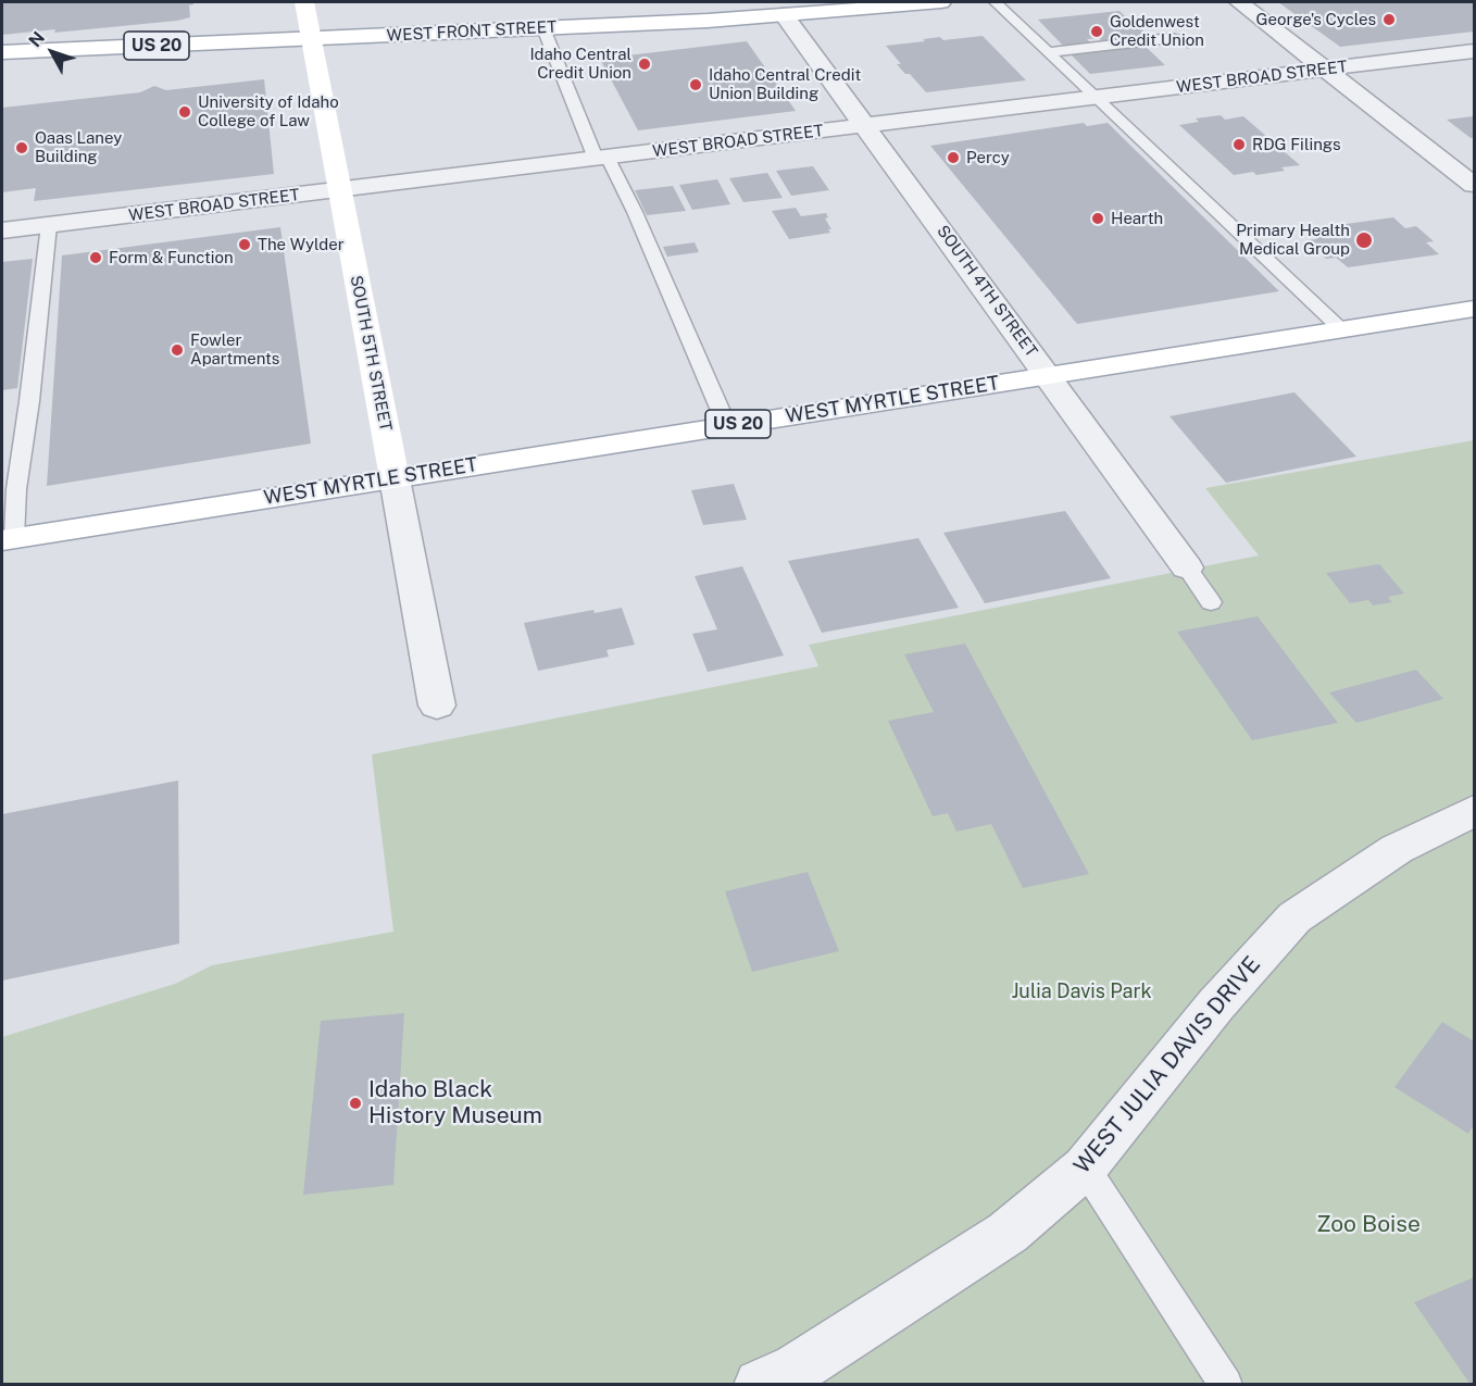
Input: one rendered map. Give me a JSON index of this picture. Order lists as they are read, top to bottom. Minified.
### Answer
{"streets":{"main road":["WEST FRONT STREET","US 20","SOUTH 5TH STREET","WEST MYRTLE STREET"],"street":["WEST BROAD STREET","SOUTH 4TH STREET","WEST JULIA DAVIS DRIVE"]},"crossings":[["WEST FRONT STREET","SOUTH 4TH STREET"],["WEST FRONT STREET","SOUTH 5TH STREET"],["WEST BROAD STREET","SOUTH 4TH STREET"],["WEST BROAD STREET","SOUTH 5TH STREET"],["SOUTH 4TH STREET","WEST MYRTLE STREET"],["SOUTH 5TH STREET","WEST MYRTLE STREET"]],"parks":["Julia Davis Park","Zoo Boise"],"places":["George's Cycles","Goldenwest Credit Union","Idaho Central Credit Union","Idaho Central Credit Union Building","University of Idaho College of Law","RDG Filings","Oaas Laney Building","Percy","Hearth","Primary Health Medical Group","The Wylder","Form & Function","Fowler Apartments","Idaho Black History Museum"],"north":"top left"}
